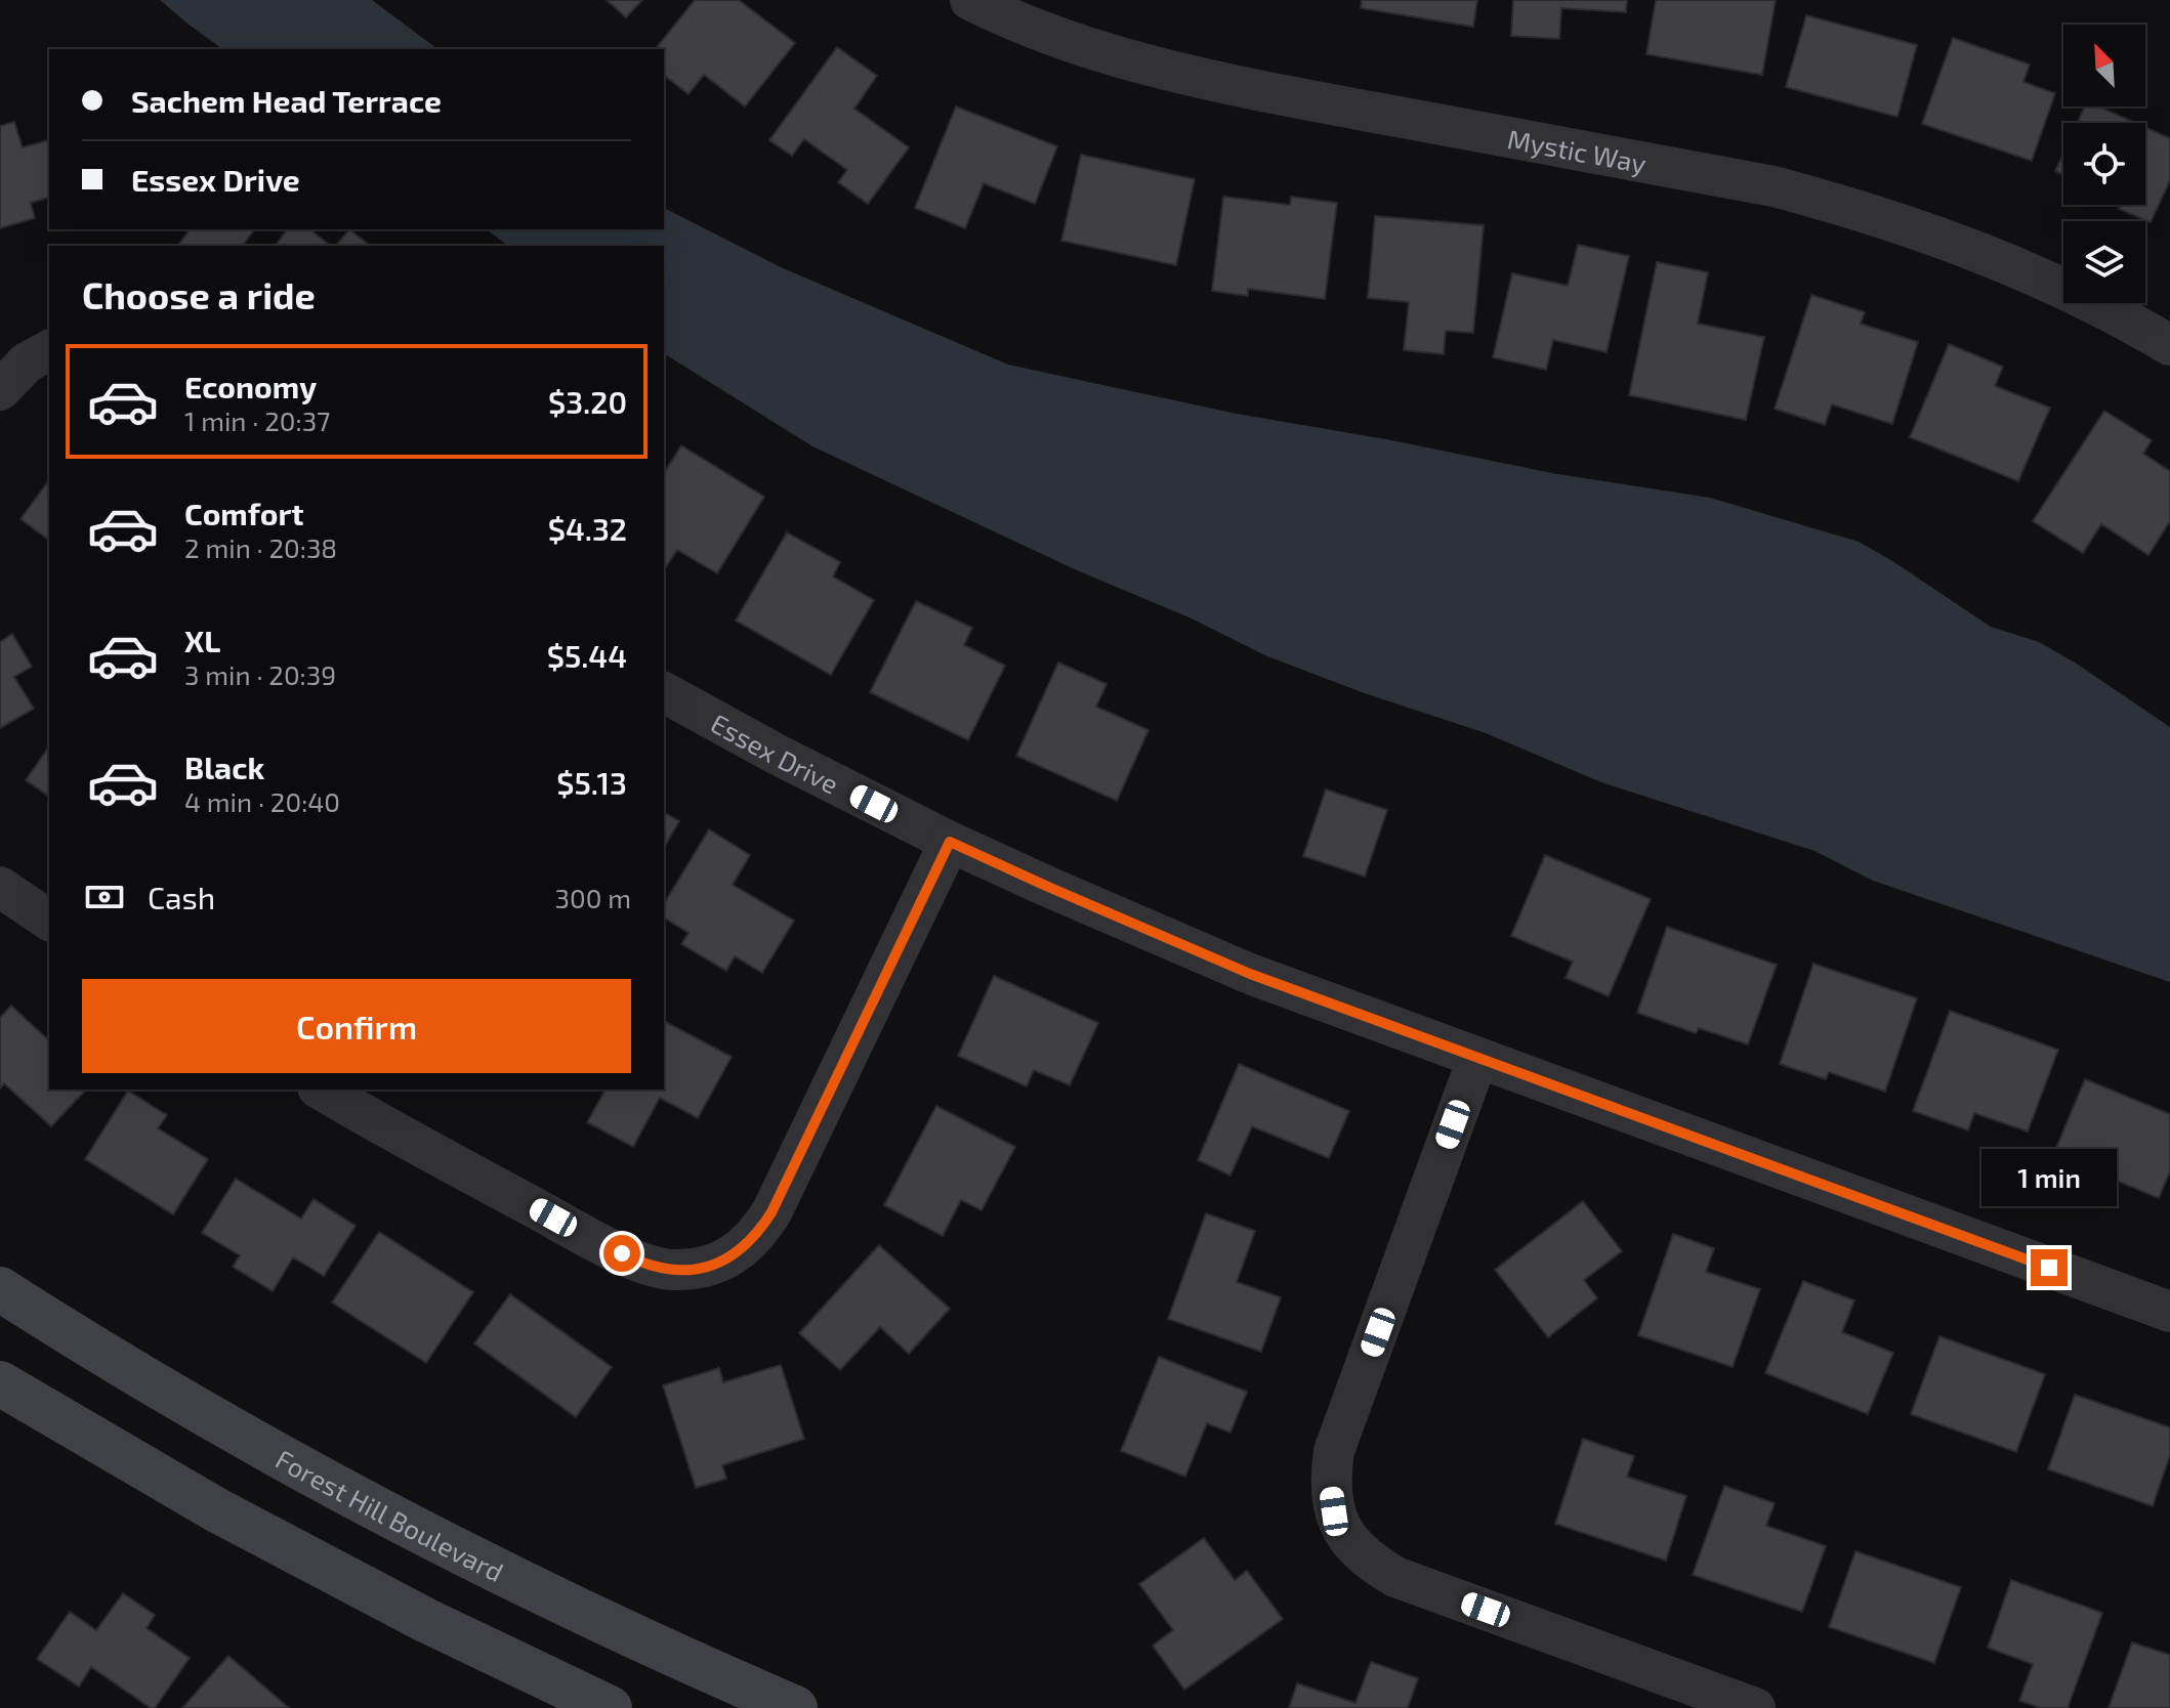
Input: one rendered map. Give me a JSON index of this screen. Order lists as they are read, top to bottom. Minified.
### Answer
{"streets":{"main road":["Forest Hill Boulevard"],"street":["Mystic Way","Essex Drive"]},"north":"top left","page":{"banner":["Sachem Head Terrace","Essex Drive"],"heading":"Choose a ride","list":[{"name":"Economy","note":"1 min · 20:37","value":"$3.20"},{"name":"Comfort","note":"2 min · 20:38","value":"$4.32"},{"name":"XL","note":"3 min · 20:39","value":"$5.44"},{"name":"Black","note":"4 min · 20:40","value":"$5.13"}],"pay":["Cash","300 m"],"buttons":"Confirm","bubble":"1 min"}}
